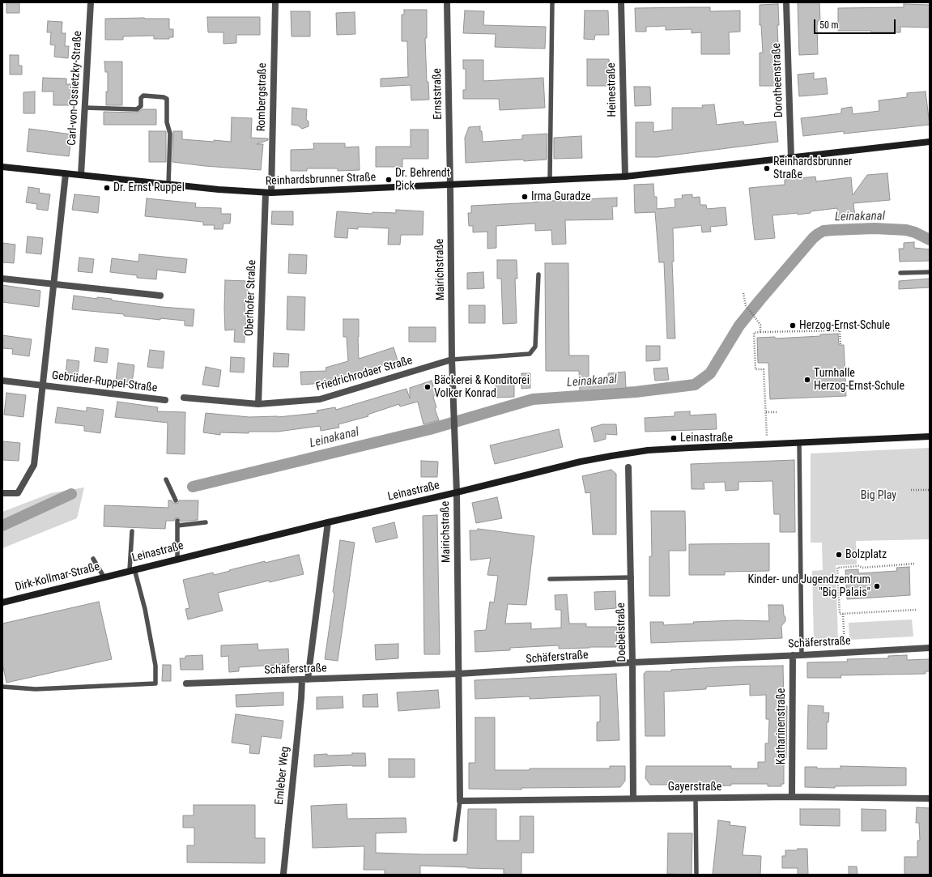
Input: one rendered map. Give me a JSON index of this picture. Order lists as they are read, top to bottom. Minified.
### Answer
{"streets":{"street":["Dorotheenstraße","Carl-von-Ossietzky-Straße","Heinestraße","Ernststraße","Rombergstraße","Reinhardsbrunner Straße","Mairichstraße","Oberhofer Straße","Friedrichrodaer Straße","Gebrüder-Ruppel-Straße","Leinastraße","Dirk-Kollmar-Straße","Doebelstraße","Schäferstraße","Katharinenstraße","Emleber Weg","Gayerstraße"]},"crossings":[["Dorotheenstraße","Reinhardsbrunner Straße"],["Carl-von-Ossietzky-Straße","Reinhardsbrunner Straße"],["Heinestraße","Reinhardsbrunner Straße"],["Ernststraße","Reinhardsbrunner Straße"],["Ernststraße","Mairichstraße"],["Rombergstraße","Reinhardsbrunner Straße"],["Rombergstraße","Oberhofer Straße"],["Reinhardsbrunner Straße","Mairichstraße"],["Reinhardsbrunner Straße","Oberhofer Straße"],["Reinhardsbrunner Straße","Gebrüder-Ruppel-Straße"],["Mairichstraße","Friedrichrodaer Straße"],["Mairichstraße","Leinastraße"],["Mairichstraße","Schäferstraße"],["Mairichstraße","Gayerstraße"],["Oberhofer Straße","Friedrichrodaer Straße"],["Leinastraße","Dirk-Kollmar-Straße"],["Leinastraße","Emleber Weg"],["Doebelstraße","Schäferstraße"],["Doebelstraße","Gayerstraße"],["Schäferstraße","Katharinenstraße"],["Schäferstraße","Emleber Weg"],["Katharinenstraße","Gayerstraße"]],"water":["Leinakanal"],"parks":["Big Play"],"places":["Reinhardsbrunner Straße","Dr. Behrendt Pick","Dr. Ernst Ruppel","Irma Guradze","Herzog-Ernst-Schule","Turnhalle Herzog-Ernst-Schule","Bäckerei & Konditorei Volker Konrad","Leinastraße","Bolzplatz","Kinder- und Jugendzentrum \"Big Palais\""],"scale_bar":"50 m"}
